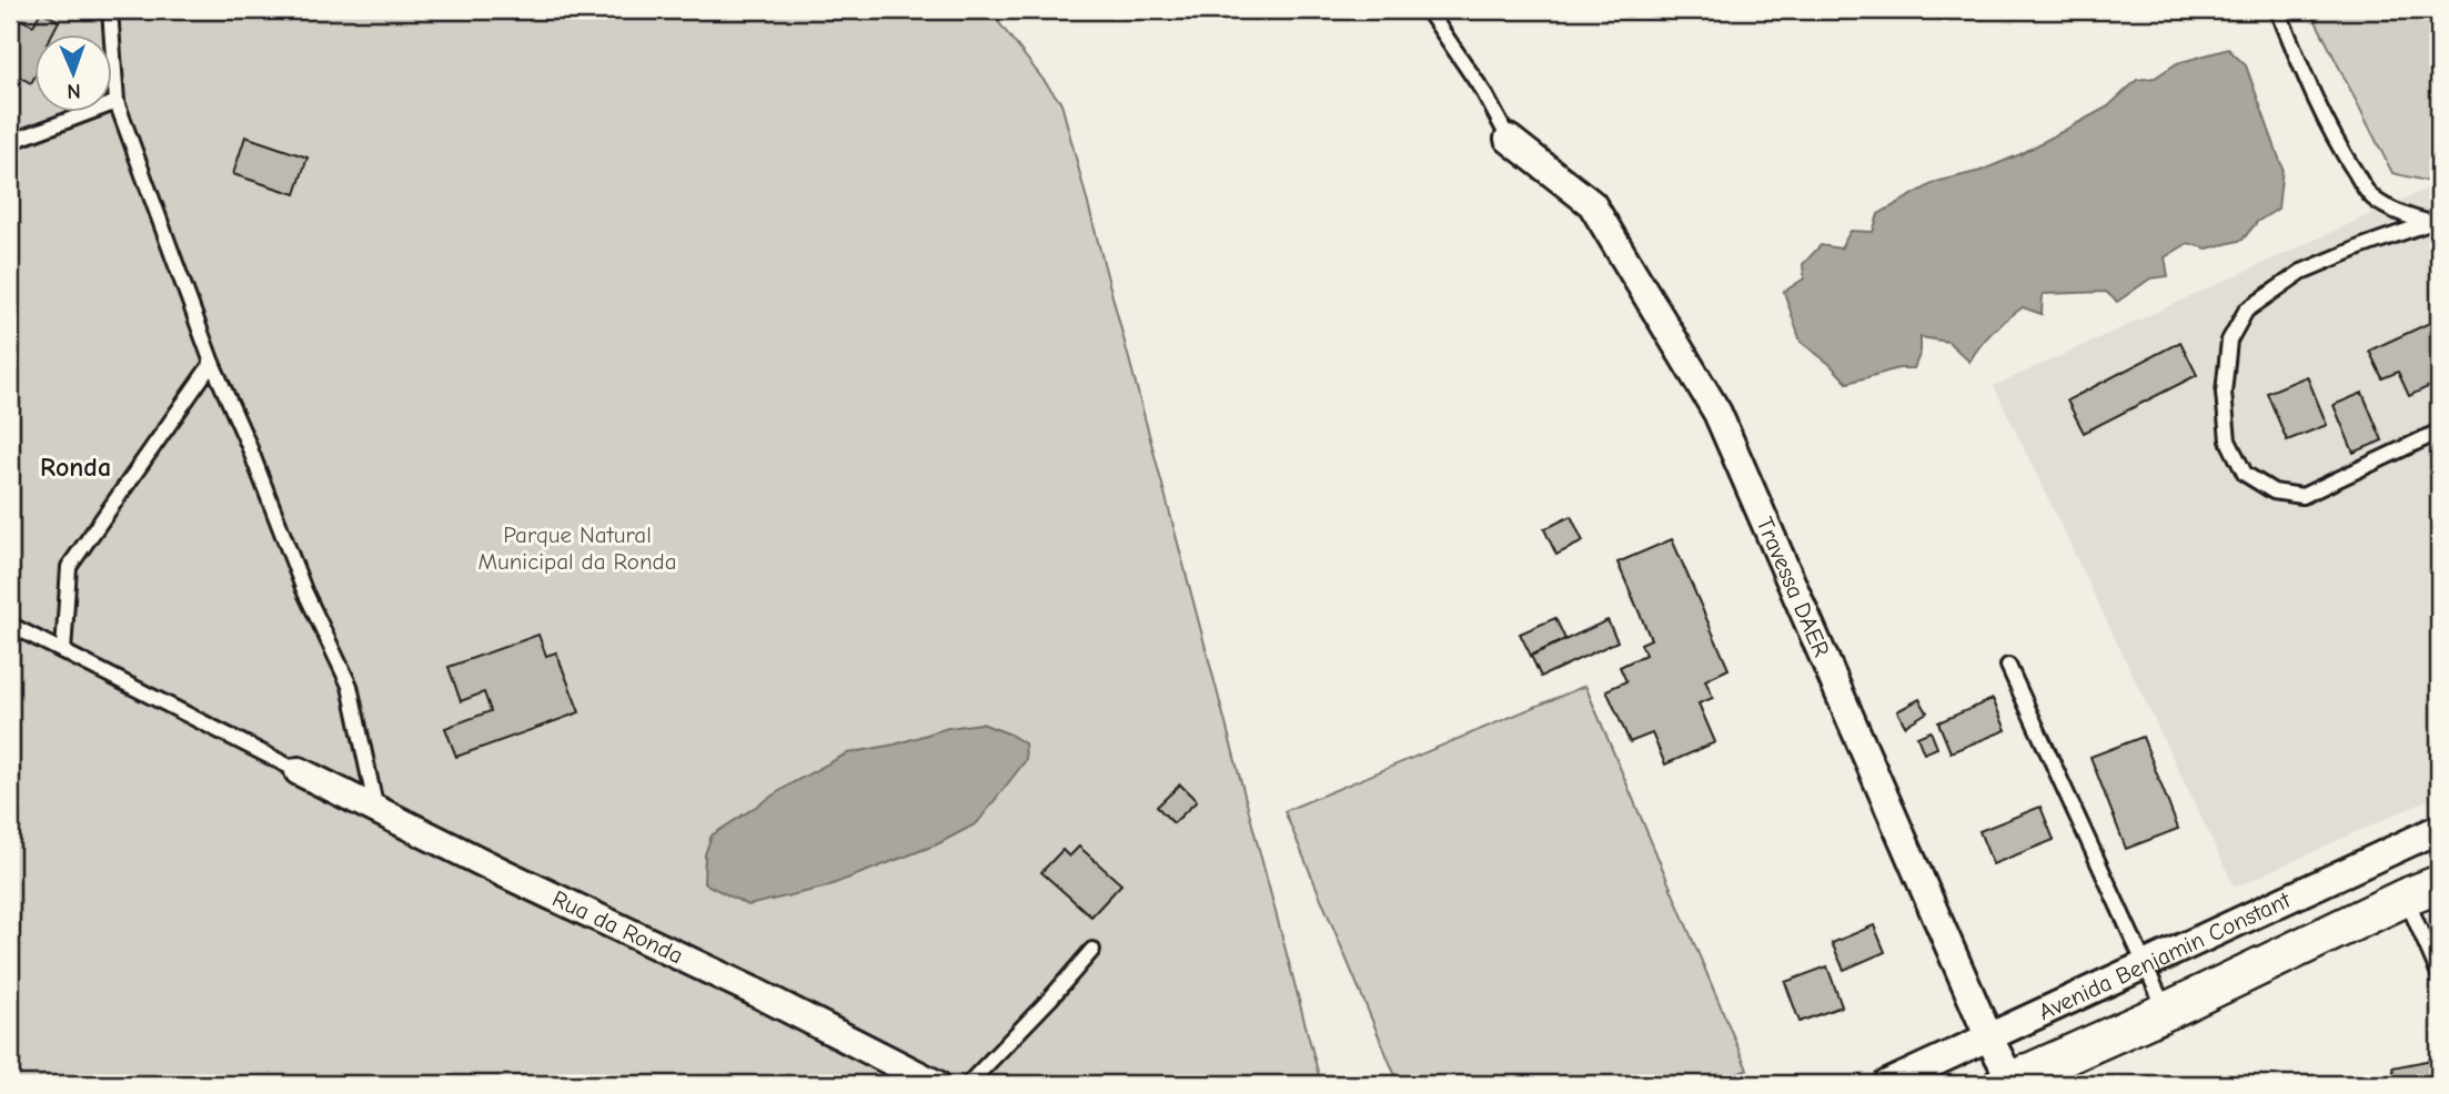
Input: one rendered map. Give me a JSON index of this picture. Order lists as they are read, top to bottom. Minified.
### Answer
{"streets":{"street":["Travessa DAER","Rua da Ronda","Avenida Benjamin Constant"]},"crossings":[["Travessa DAER","Avenida Benjamin Constant"]],"districts":["Ronda"],"parks":["Parque Natural Municipal da Ronda"],"north":"bottom"}
